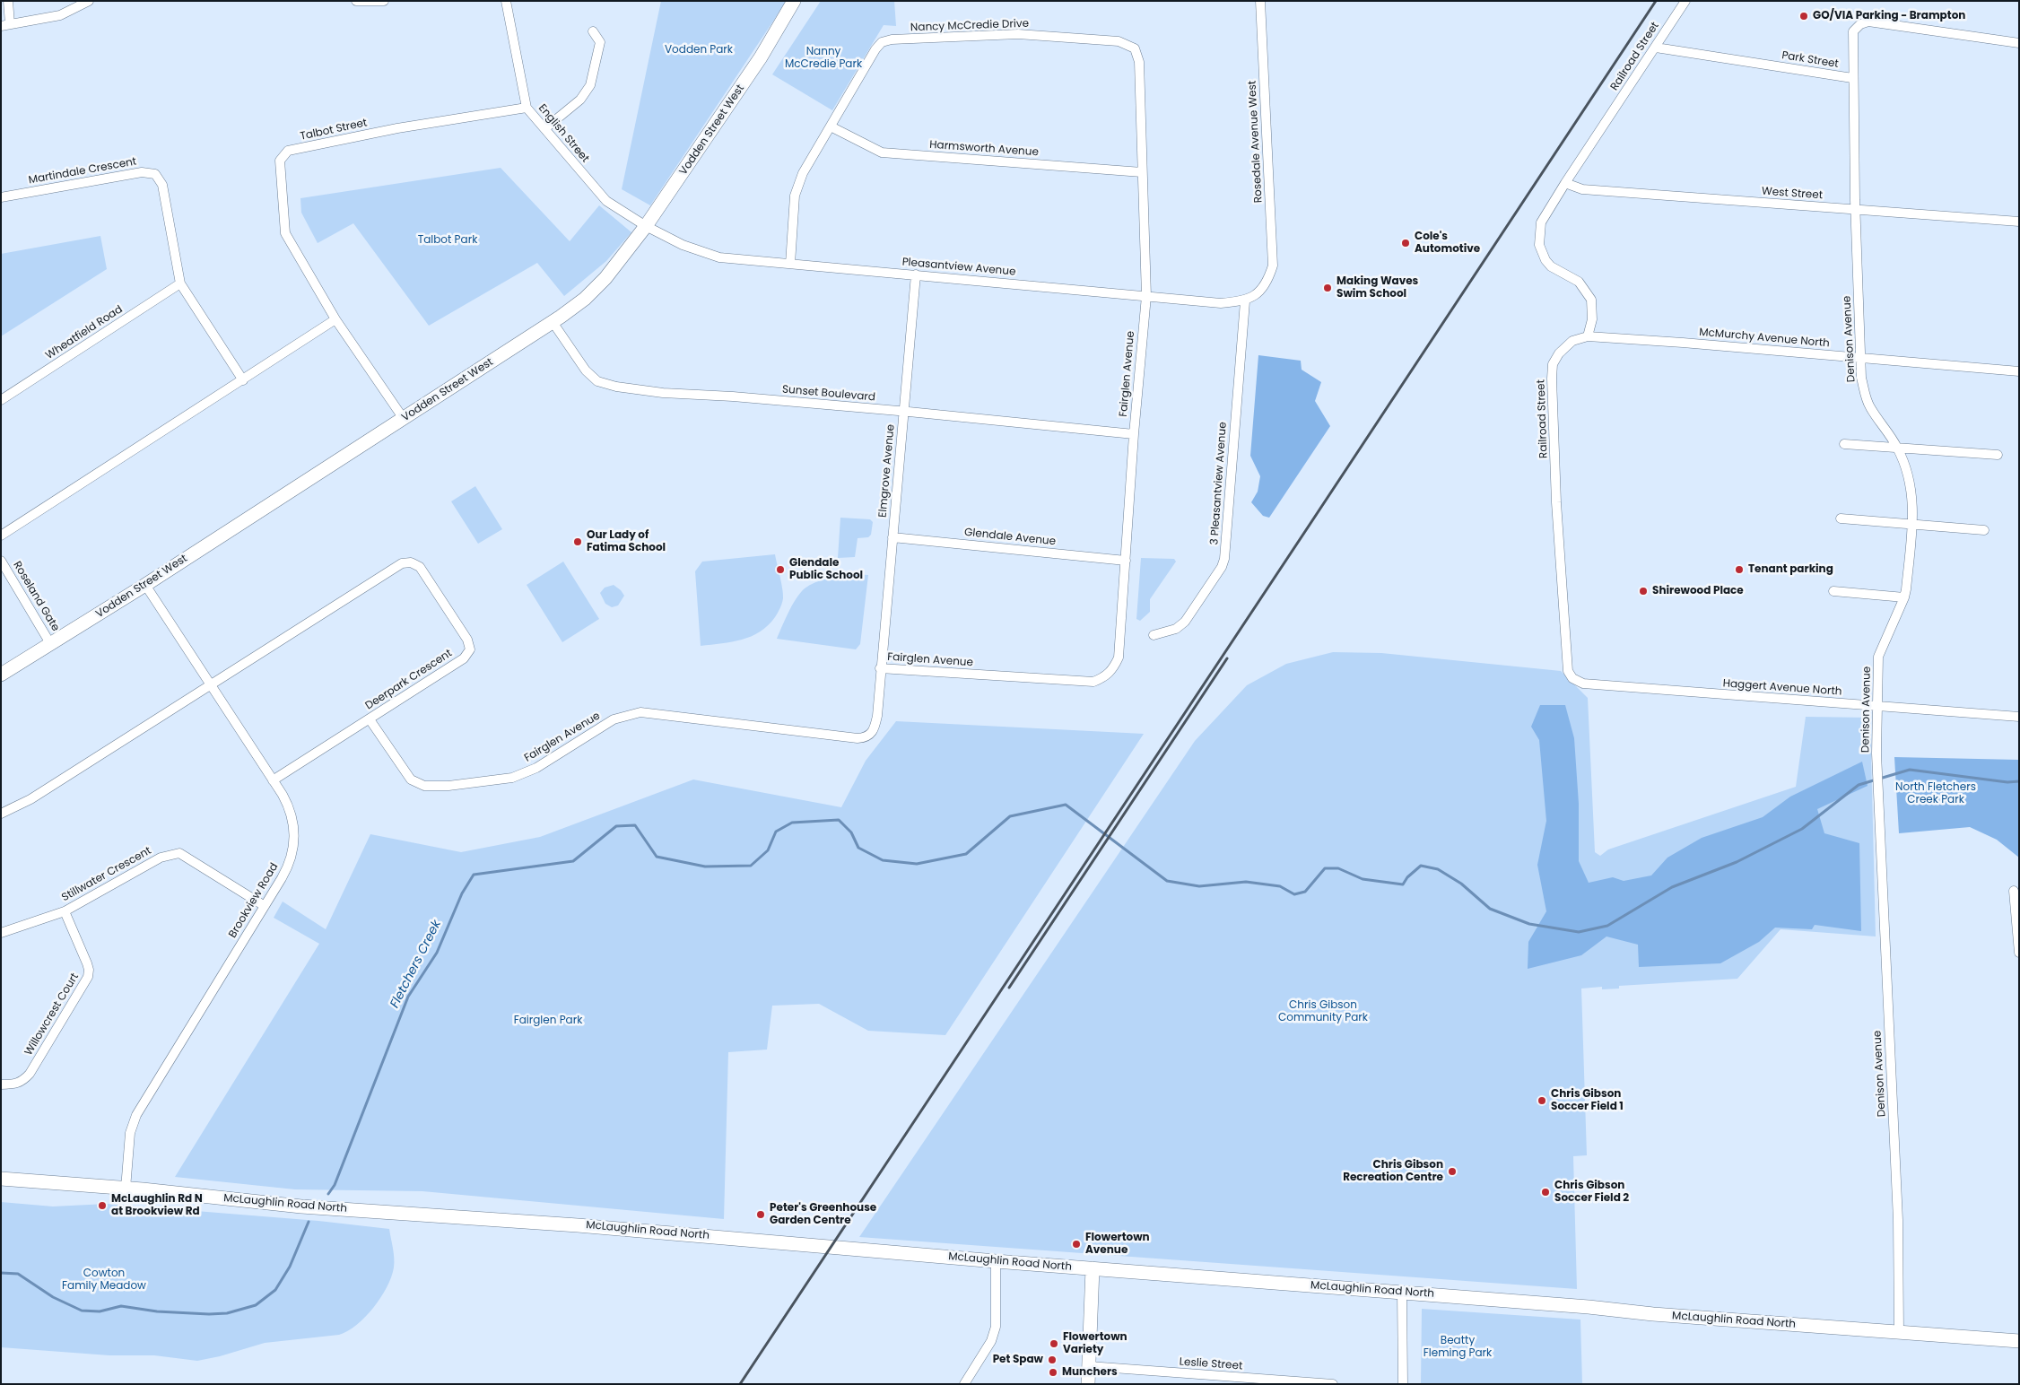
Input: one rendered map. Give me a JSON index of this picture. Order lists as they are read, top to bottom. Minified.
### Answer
{"streets":{"main road":["Vodden Street West","McLaughlin Road North"],"street":["Nancy McCredie Drive","Railroad Street","Park Street","Talbot Street","English Street","Rosedale Avenue West","Harmsworth Avenue","Martindale Crescent","West Street","Pleasantview Avenue","Wheatfield Road","McMurchy Avenue North","Denison Avenue","Fairglen Avenue","Sunset Boulevard","Elmgrove Avenue","3 Pleasantview Avenue","Glendale Avenue","Roseland Gate","Deerpark Crescent","Haggert Avenue North","Stillwater Crescent","Brookview Road","Willowcrest Court","Leslie Street"]},"crossings":[["Nancy McCredie Drive","Harmsworth Avenue"],["Nancy McCredie Drive","Pleasantview Avenue"],["Nancy McCredie Drive","Fairglen Avenue"],["Railroad Street","Park Street"],["Railroad Street","West Street"],["Railroad Street","McMurchy Avenue North"],["Railroad Street","Haggert Avenue North"],["Park Street","Denison Avenue"],["Talbot Street","Vodden Street West"],["Talbot Street","English Street"],["Vodden Street West","English Street"],["Vodden Street West","Pleasantview Avenue"],["Vodden Street West","Sunset Boulevard"],["Vodden Street West","Roseland Gate"],["Vodden Street West","Brookview Road"],["English Street","Pleasantview Avenue"],["Rosedale Avenue West","Pleasantview Avenue"],["Rosedale Avenue West","3 Pleasantview Avenue"],["Martindale Crescent","Wheatfield Road"],["West Street","Denison Avenue"],["Pleasantview Avenue","Fairglen Avenue"],["Pleasantview Avenue","Elmgrove Avenue"],["Pleasantview Avenue","3 Pleasantview Avenue"],["McMurchy Avenue North","Denison Avenue"],["Denison Avenue","Haggert Avenue North"],["Denison Avenue","McLaughlin Road North"],["Fairglen Avenue","Sunset Boulevard"],["Fairglen Avenue","Elmgrove Avenue"],["Fairglen Avenue","Glendale Avenue"],["Fairglen Avenue","Deerpark Crescent"],["Sunset Boulevard","Elmgrove Avenue"],["Elmgrove Avenue","Glendale Avenue"],["Deerpark Crescent","Brookview Road"],["Stillwater Crescent","Brookview Road"],["Stillwater Crescent","Willowcrest Court"],["Brookview Road","McLaughlin Road North"]],"water":["Fletchers Creek"],"parks":["Vodden Park","Nanny McCredie Park","Talbot Park","North Fletchers Creek Park","Chris Gibson Community Park","Fairglen Park","Cowton Family Meadow","Beatty Fleming Park"],"places":["GO/VIA Parking - Brampton","Cole's Automotive","Making Waves Swim School","Our Lady of Fatima School","Glendale Public School","Tenant parking","Shirewood Place","Chris Gibson Soccer Field 1","Chris Gibson Recreation Centre","Chris Gibson Soccer Field 2","McLaughlin Rd N at Brookview Rd","Peter's Greenhouse Garden Centre","Flowertown Avenue","Flowertown Variety","Pet Spaw","Munchers"]}
